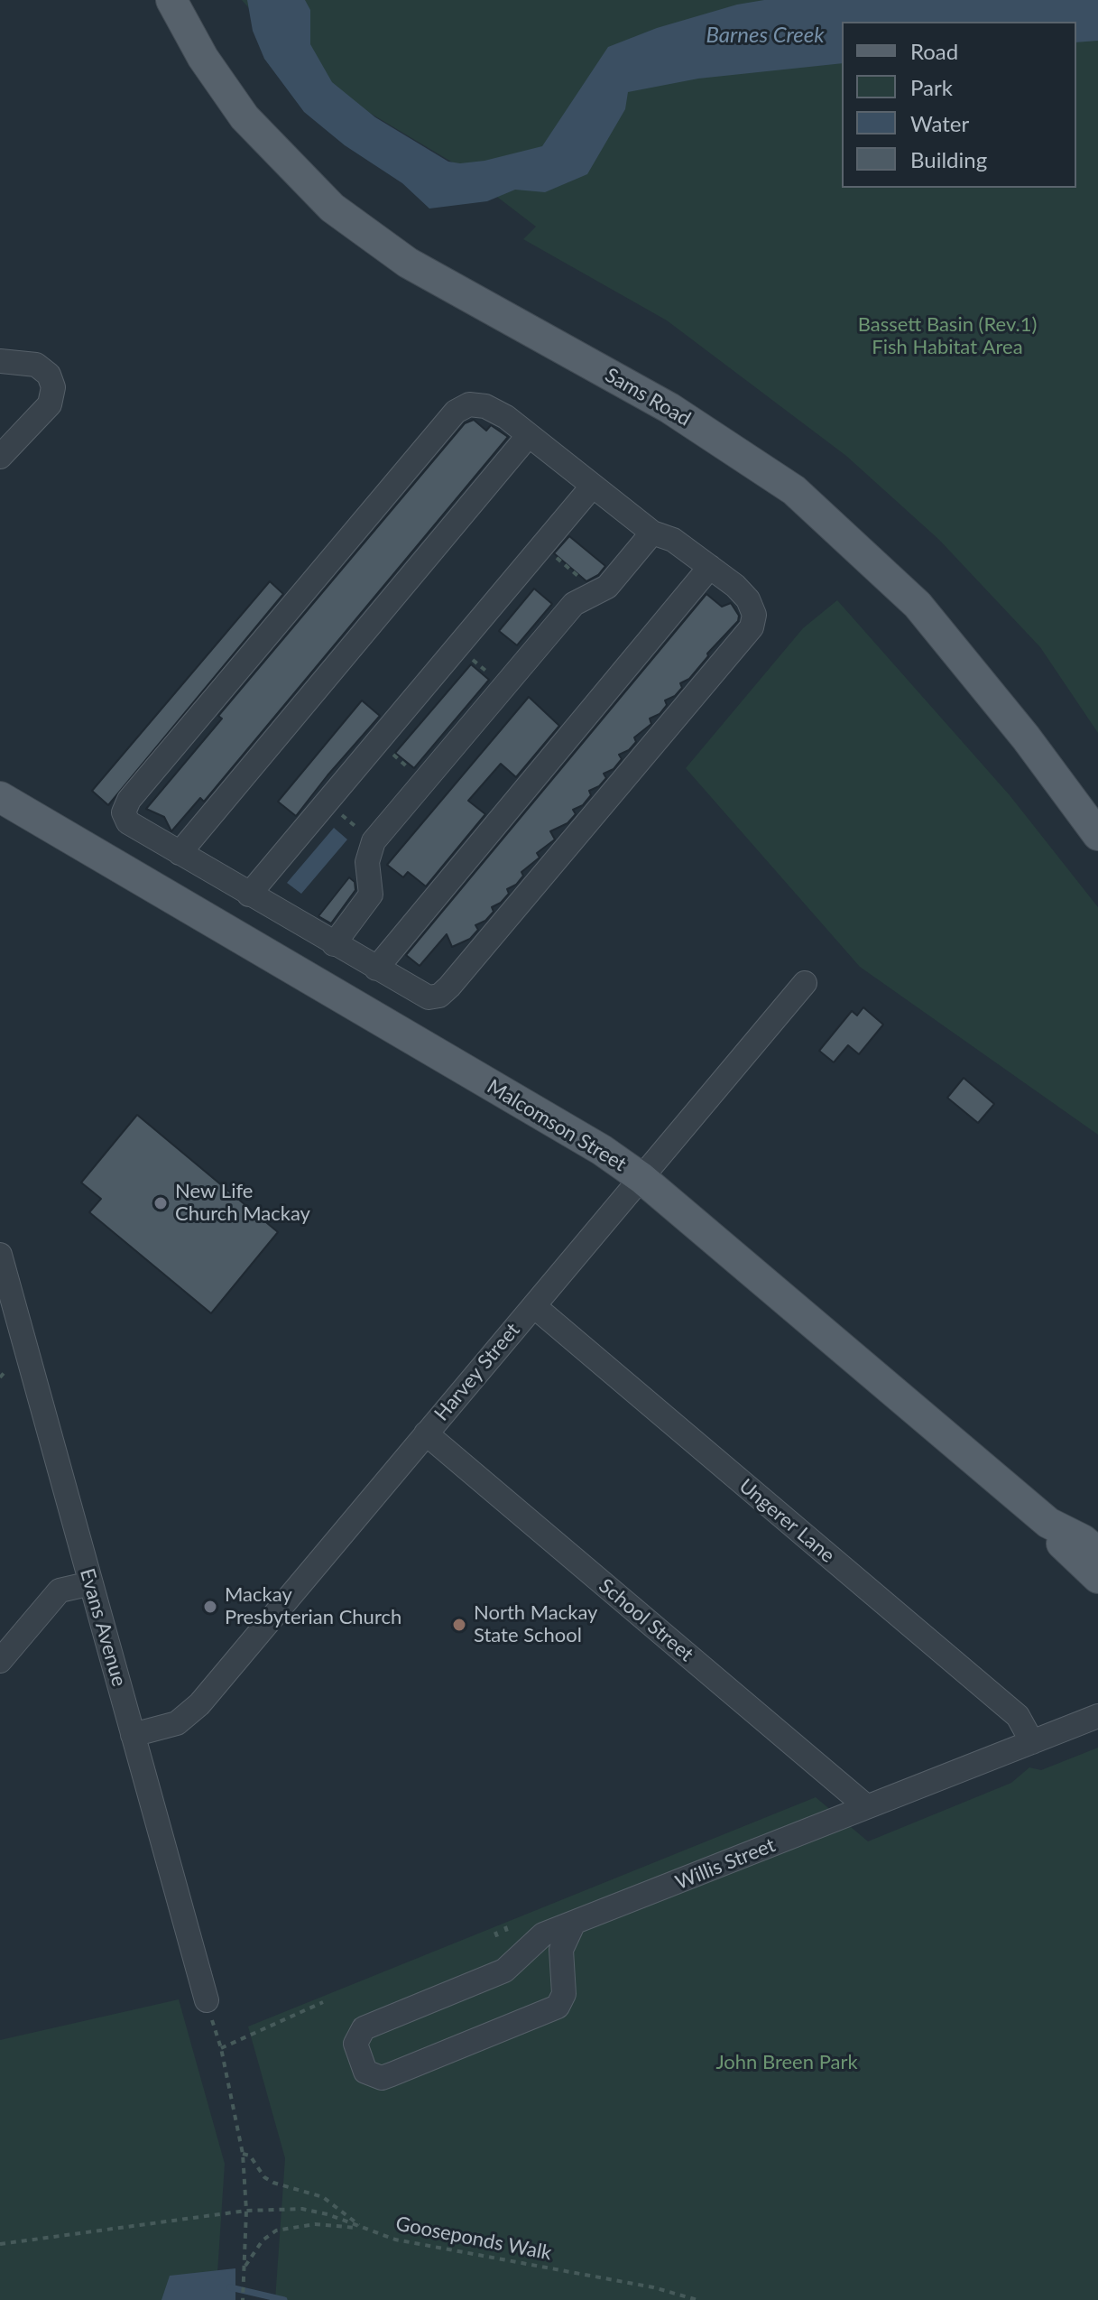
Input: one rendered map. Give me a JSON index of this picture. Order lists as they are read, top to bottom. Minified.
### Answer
{"streets":{"main road":["Sams Road","Malcomson Street"],"street":["Harvey Street","Ungerer Lane","School Street","Evans Avenue","Willis Street"],"path":["Gooseponds Walk"]},"crossings":[["Malcomson Street","Harvey Street"],["Harvey Street","Ungerer Lane"],["Harvey Street","School Street"],["Harvey Street","Evans Avenue"],["Ungerer Lane","Willis Street"],["School Street","Willis Street"]],"water":["Barnes Creek"],"parks":["Bassett Basin (Rev.1) Fish Habitat Area","John Breen Park"],"places":["New Life Church Mackay","Mackay Presbyterian Church","North Mackay State School"],"legend":["Road","Park","Water","Building"]}
